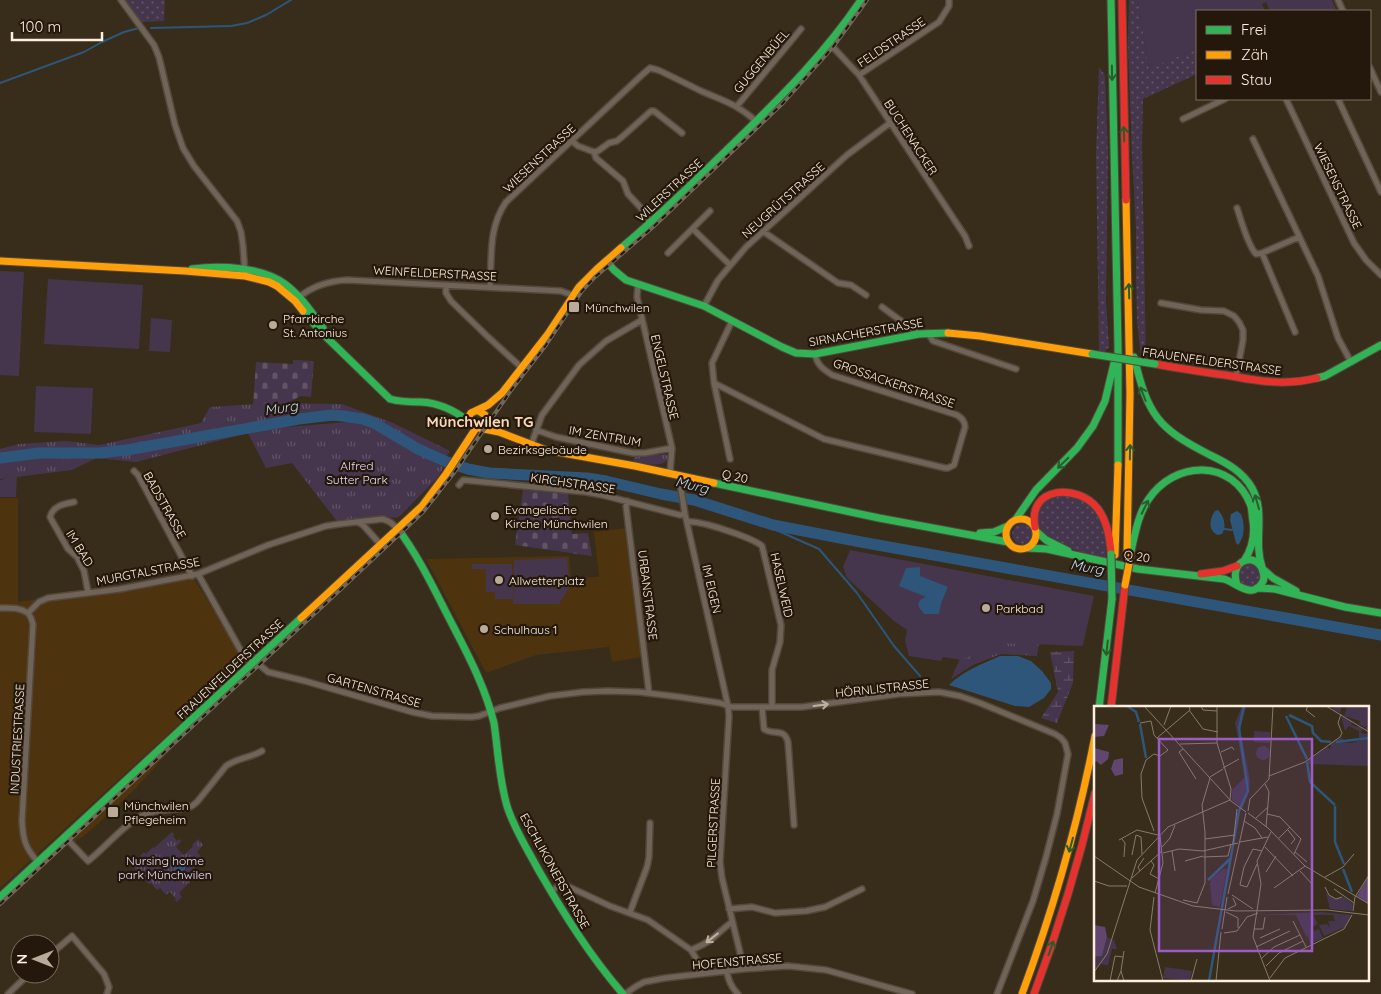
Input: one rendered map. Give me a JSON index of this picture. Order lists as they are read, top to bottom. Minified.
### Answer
{"streets":{"main road":["WILERSTRASSE","SIRNACHERSTRASSE","FRAUENFELDERSTRASSE","Q 20","ESCHLIKONERSTRASSE"],"street":["FELDSTRASSE","GUGGENBÜEL","BUCHENACKER","WIESENSTRASSE","NEUGRÜTSTRASSE","WEINFELDERSTRASSE","ENGELSTRASSE","GROSSACKERSTRASSE","IM ZENTRUM","KIRCHSTRASSE","BADSTRASSE","IM BAD","MURGTALSTRASSE","HASELWEID","IM EIGEN","URBANSTRASSE","HÖRNLISTRASSE","GARTENSTRASSE","INDUSTRIESTRASSE","PILGERSTRASSE","HOFENSTRASSE"]},"crossings":[["FELDSTRASSE","BUCHENACKER"],["GUGGENBÜEL","WIESENSTRASSE"],["BUCHENACKER","WILERSTRASSE"],["BUCHENACKER","NEUGRÜTSTRASSE"],["WIESENSTRASSE","WEINFELDERSTRASSE"],["WILERSTRASSE","WEINFELDERSTRASSE"],["WILERSTRASSE","SIRNACHERSTRASSE"],["WILERSTRASSE","FRAUENFELDERSTRASSE"],["WILERSTRASSE","Q 20"],["NEUGRÜTSTRASSE","SIRNACHERSTRASSE"],["SIRNACHERSTRASSE","FRAUENFELDERSTRASSE"],["SIRNACHERSTRASSE","ENGELSTRASSE"],["SIRNACHERSTRASSE","GROSSACKERSTRASSE"],["FRAUENFELDERSTRASSE","Q 20"],["FRAUENFELDERSTRASSE","BADSTRASSE"],["FRAUENFELDERSTRASSE","MURGTALSTRASSE"],["FRAUENFELDERSTRASSE","GARTENSTRASSE"],["FRAUENFELDERSTRASSE","INDUSTRIESTRASSE"],["FRAUENFELDERSTRASSE","ESCHLIKONERSTRASSE"],["ENGELSTRASSE","IM ZENTRUM"],["ENGELSTRASSE","Q 20"],["Q 20","IM EIGEN"],["KIRCHSTRASSE","IM EIGEN"],["KIRCHSTRASSE","URBANSTRASSE"],["BADSTRASSE","MURGTALSTRASSE"],["BADSTRASSE","GARTENSTRASSE"],["IM BAD","MURGTALSTRASSE"],["MURGTALSTRASSE","INDUSTRIESTRASSE"],["MURGTALSTRASSE","ESCHLIKONERSTRASSE"],["HASELWEID","IM EIGEN"],["HASELWEID","HÖRNLISTRASSE"],["IM EIGEN","HÖRNLISTRASSE"],["IM EIGEN","PILGERSTRASSE"],["URBANSTRASSE","HÖRNLISTRASSE"],["HÖRNLISTRASSE","GARTENSTRASSE"],["HÖRNLISTRASSE","PILGERSTRASSE"],["HÖRNLISTRASSE","ESCHLIKONERSTRASSE"],["GARTENSTRASSE","ESCHLIKONERSTRASSE"],["PILGERSTRASSE","HOFENSTRASSE"],["ESCHLIKONERSTRASSE","HOFENSTRASSE"]],"districts":["Münchwilen TG"],"water":["Murg"],"parks":["Alfred Sutter Park","Nursing home park Münchwilen"],"places":{"transit":["Münchwilen","Münchwilen Pflegeheim"],"other":["Pfarrkirche St. Antonius","Bezirksgebäude","Evangelische Kirche Münchwilen","Allwetterplatz","Parkbad","Schulhaus 1"]},"legend":["Frei","Zäh","Stau"],"scale_bar":"100 m","north":"left"}
